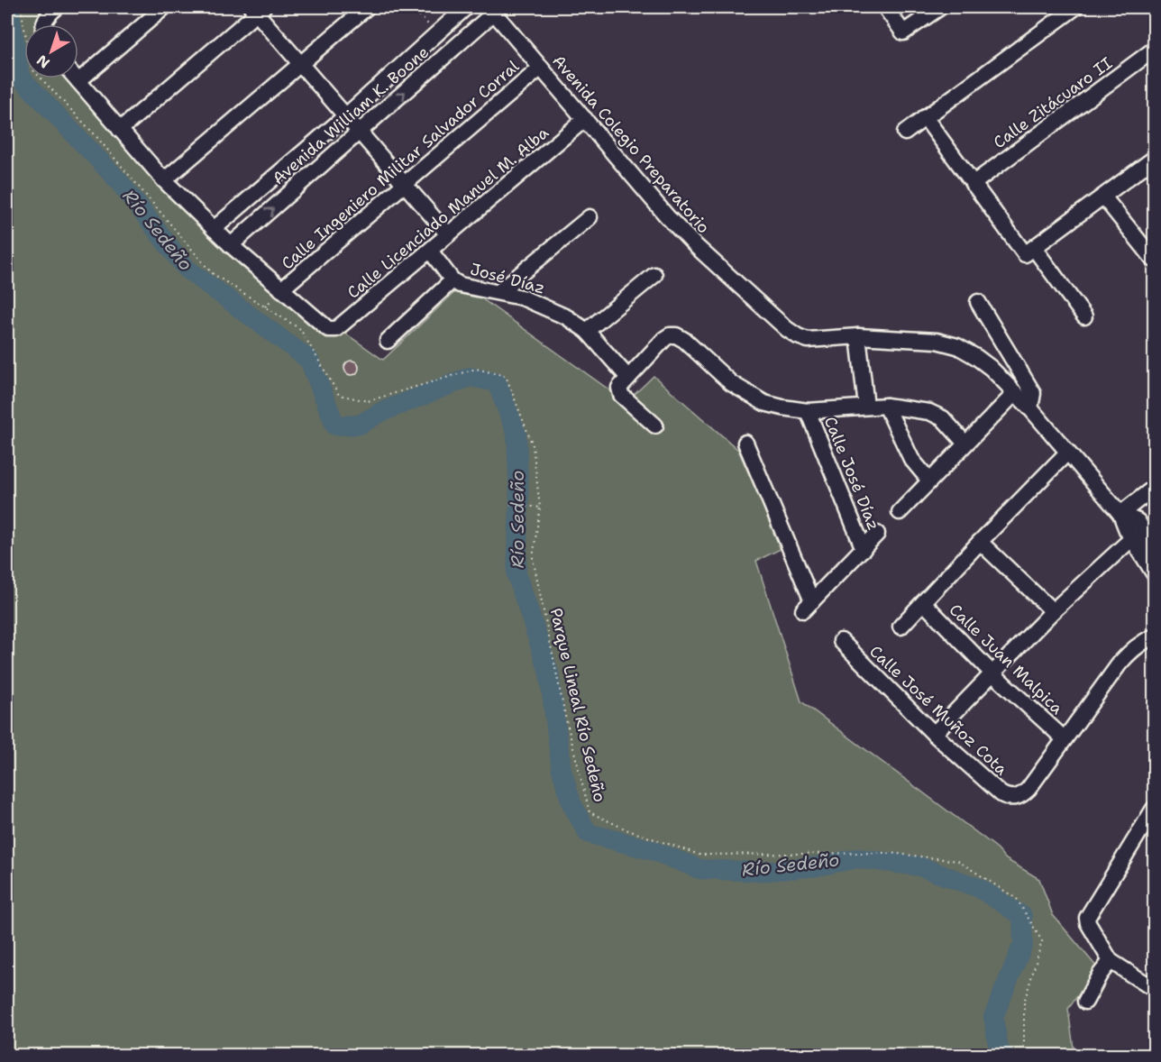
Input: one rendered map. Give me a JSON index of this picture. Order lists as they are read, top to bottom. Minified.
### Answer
{"streets":{"street":["Calle Zitácuaro II","Avenida William K. Boone","Avenida Colegio Preparatorio","Calle Ingeniero Militar Salvador Corral","Calle Licenciado Manuel M. Alba","José Díaz","Calle José Díaz","Calle Juan Malpica","Calle José Muñoz Cota"],"path":["Parque Lineal Río Sedeño"]},"crossings":[["Avenida William K. Boone","Avenida Colegio Preparatorio"],["Avenida Colegio Preparatorio","Calle Ingeniero Militar Salvador Corral"],["Avenida Colegio Preparatorio","Calle Licenciado Manuel M. Alba"],["Calle Ingeniero Militar Salvador Corral","Calle Licenciado Manuel M. Alba"],["Calle Licenciado Manuel M. Alba","José Díaz"],["José Díaz","Calle José Díaz"],["Calle Juan Malpica","Calle José Muñoz Cota"]],"water":["Río Sedeño"],"north":"bottom left"}
